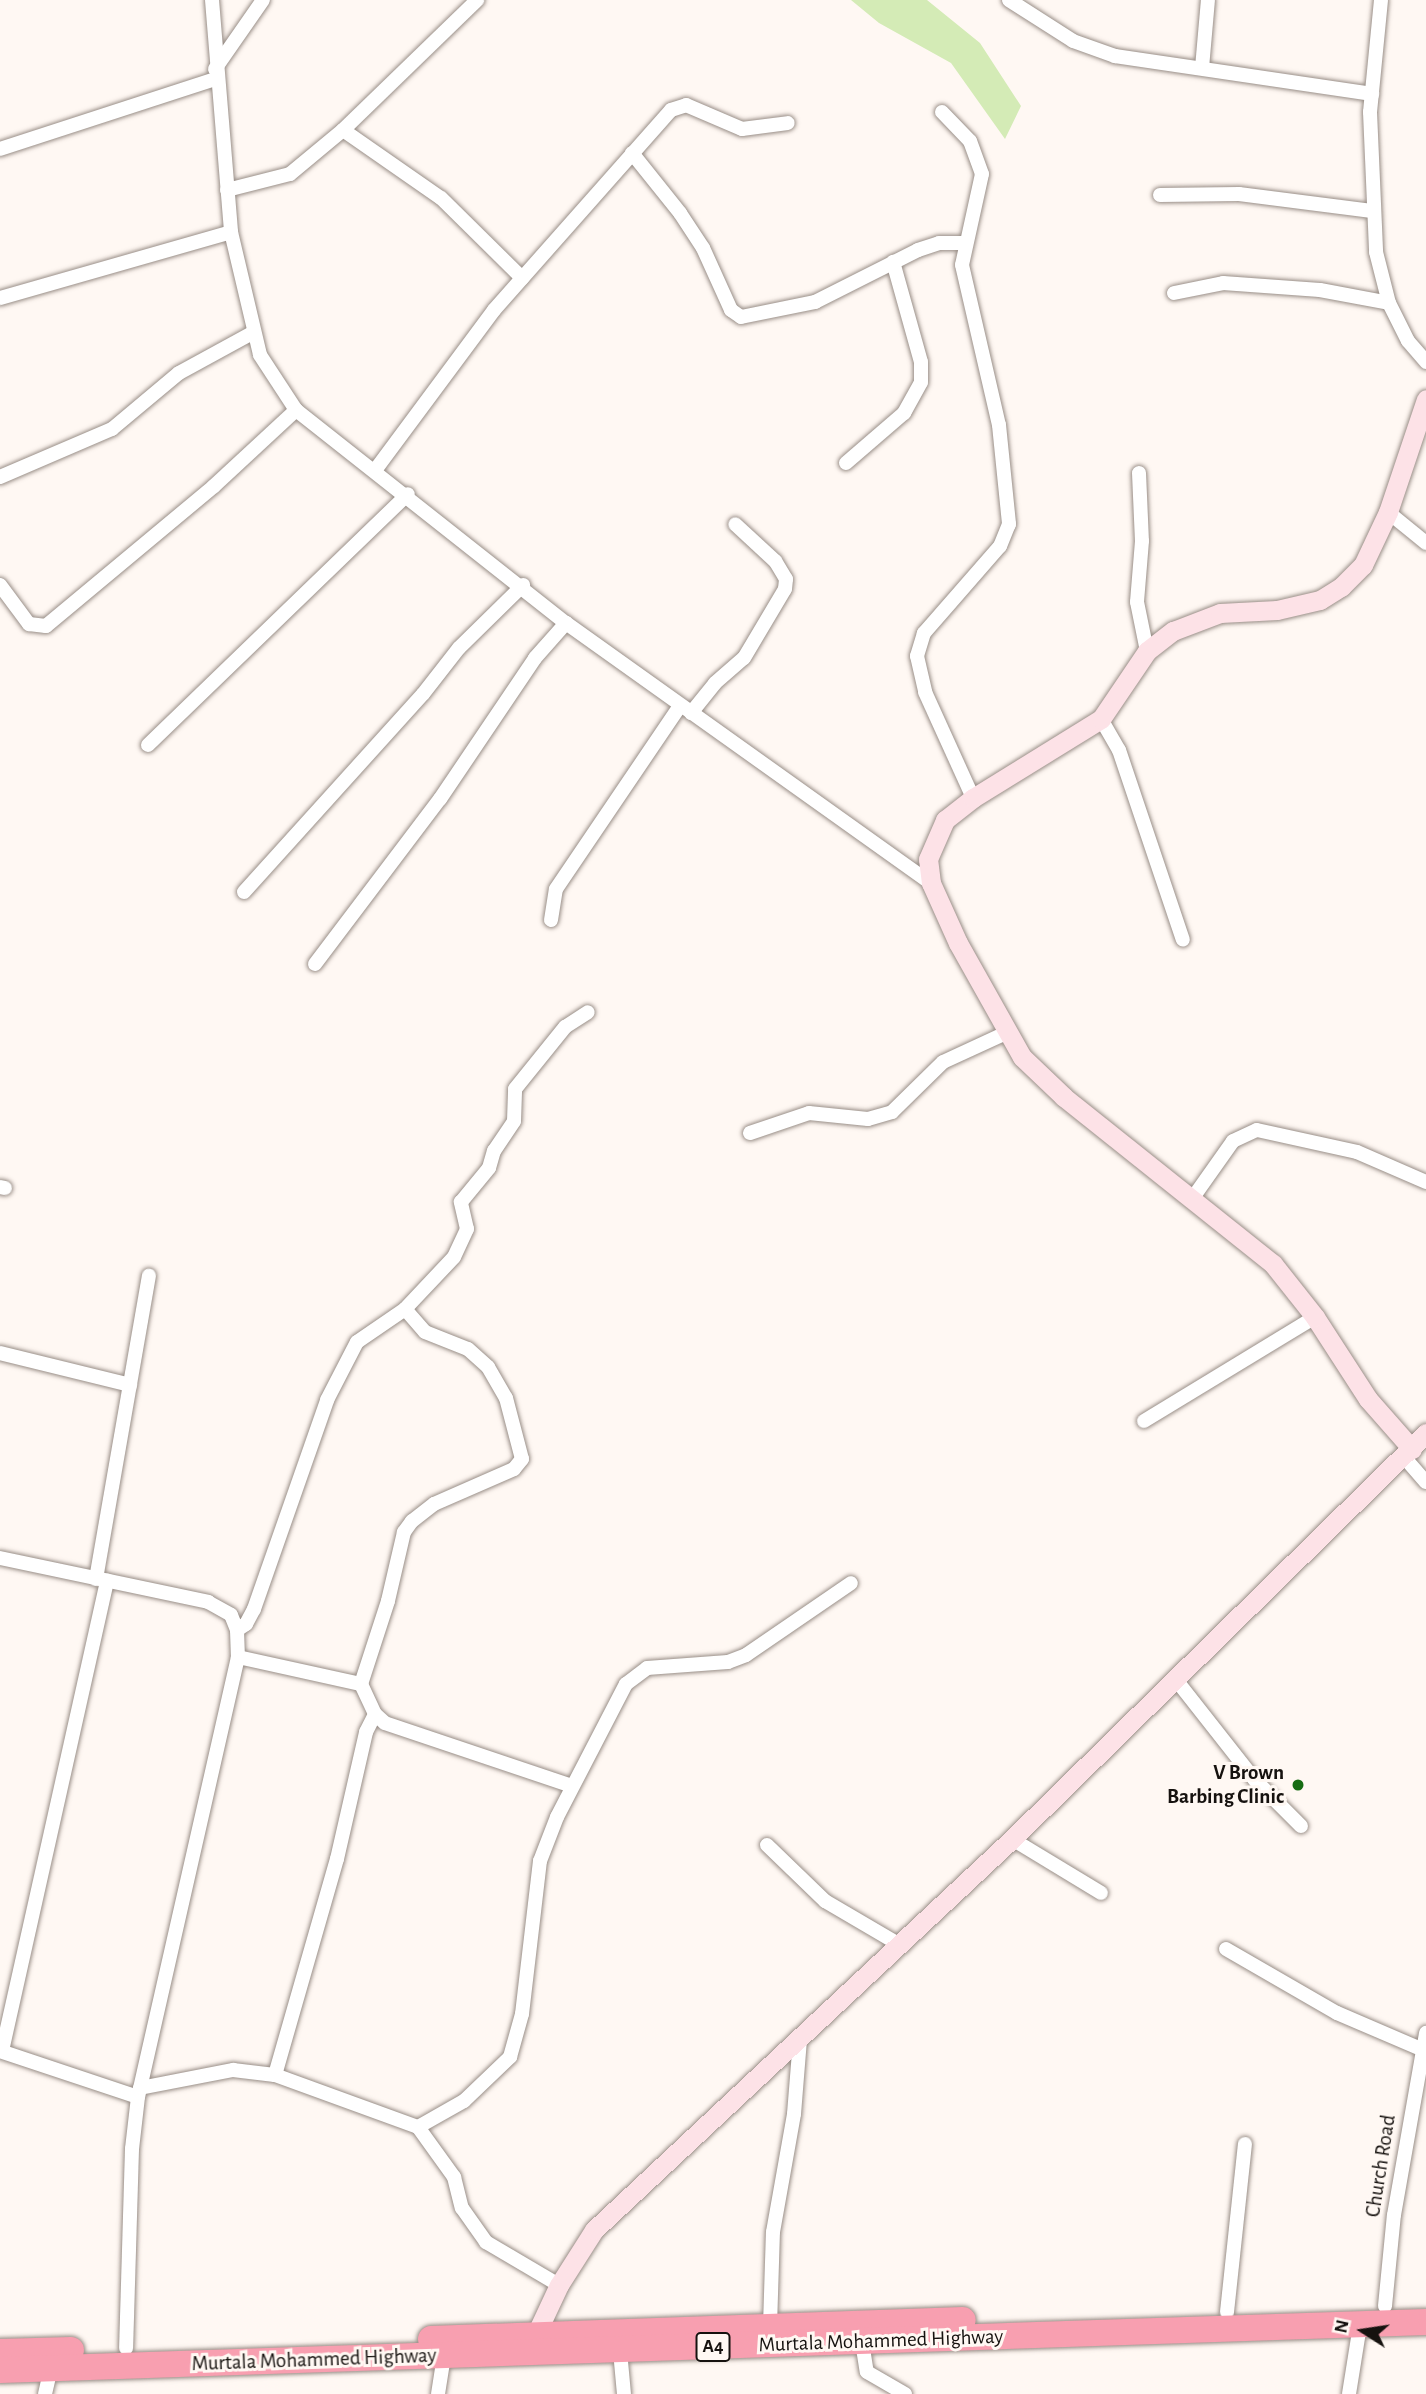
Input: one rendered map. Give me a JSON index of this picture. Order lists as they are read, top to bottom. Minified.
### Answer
{"streets":{"highway":["Murtala Mohammed Highway","A4"],"street":["Church Road"]},"crossings":[["Church Road","A4"],["Murtala Mohammed Highway","A4"]],"places":["V Brown Barbing Clinic"],"north":"left"}
